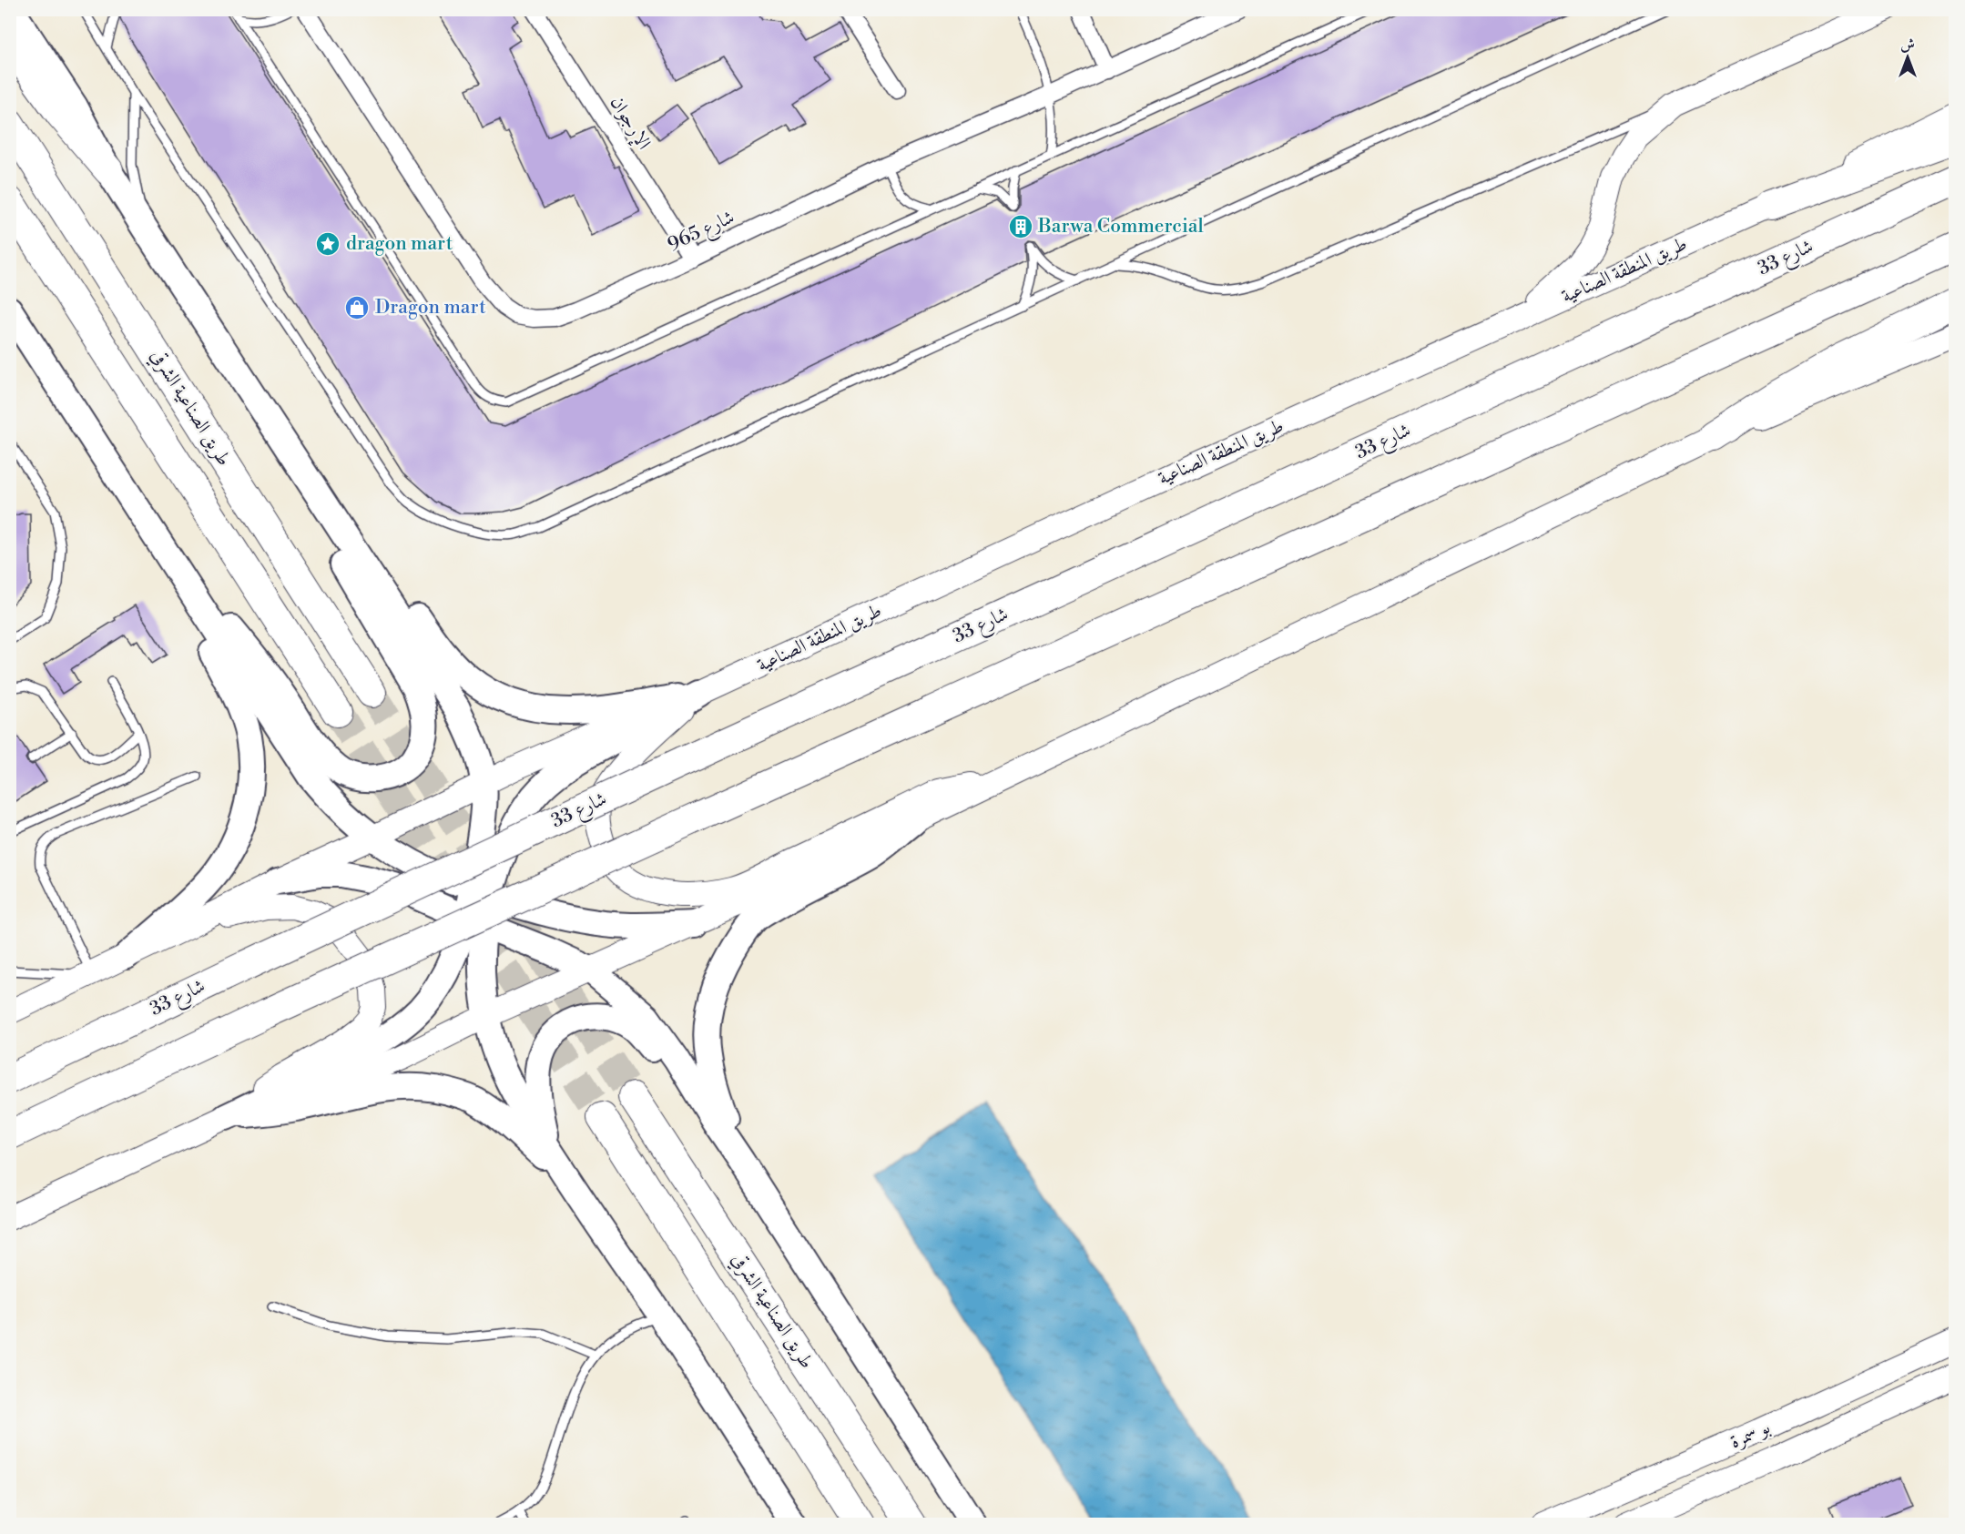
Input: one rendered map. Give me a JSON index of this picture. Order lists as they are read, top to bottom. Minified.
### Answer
{"streets":{"highway":["شارع 33","طريق الصناعية الشرقي"],"street":["الإرجوان","شارع 965","طريق المنطقة الصناعية","بو سمرة"]},"crossings":[["الإرجوان","شارع 965"]],"places":{"building":["Barwa Commercial"],"place":["dragon mart"],"shop":["Dragon mart"]},"north":"top"}
